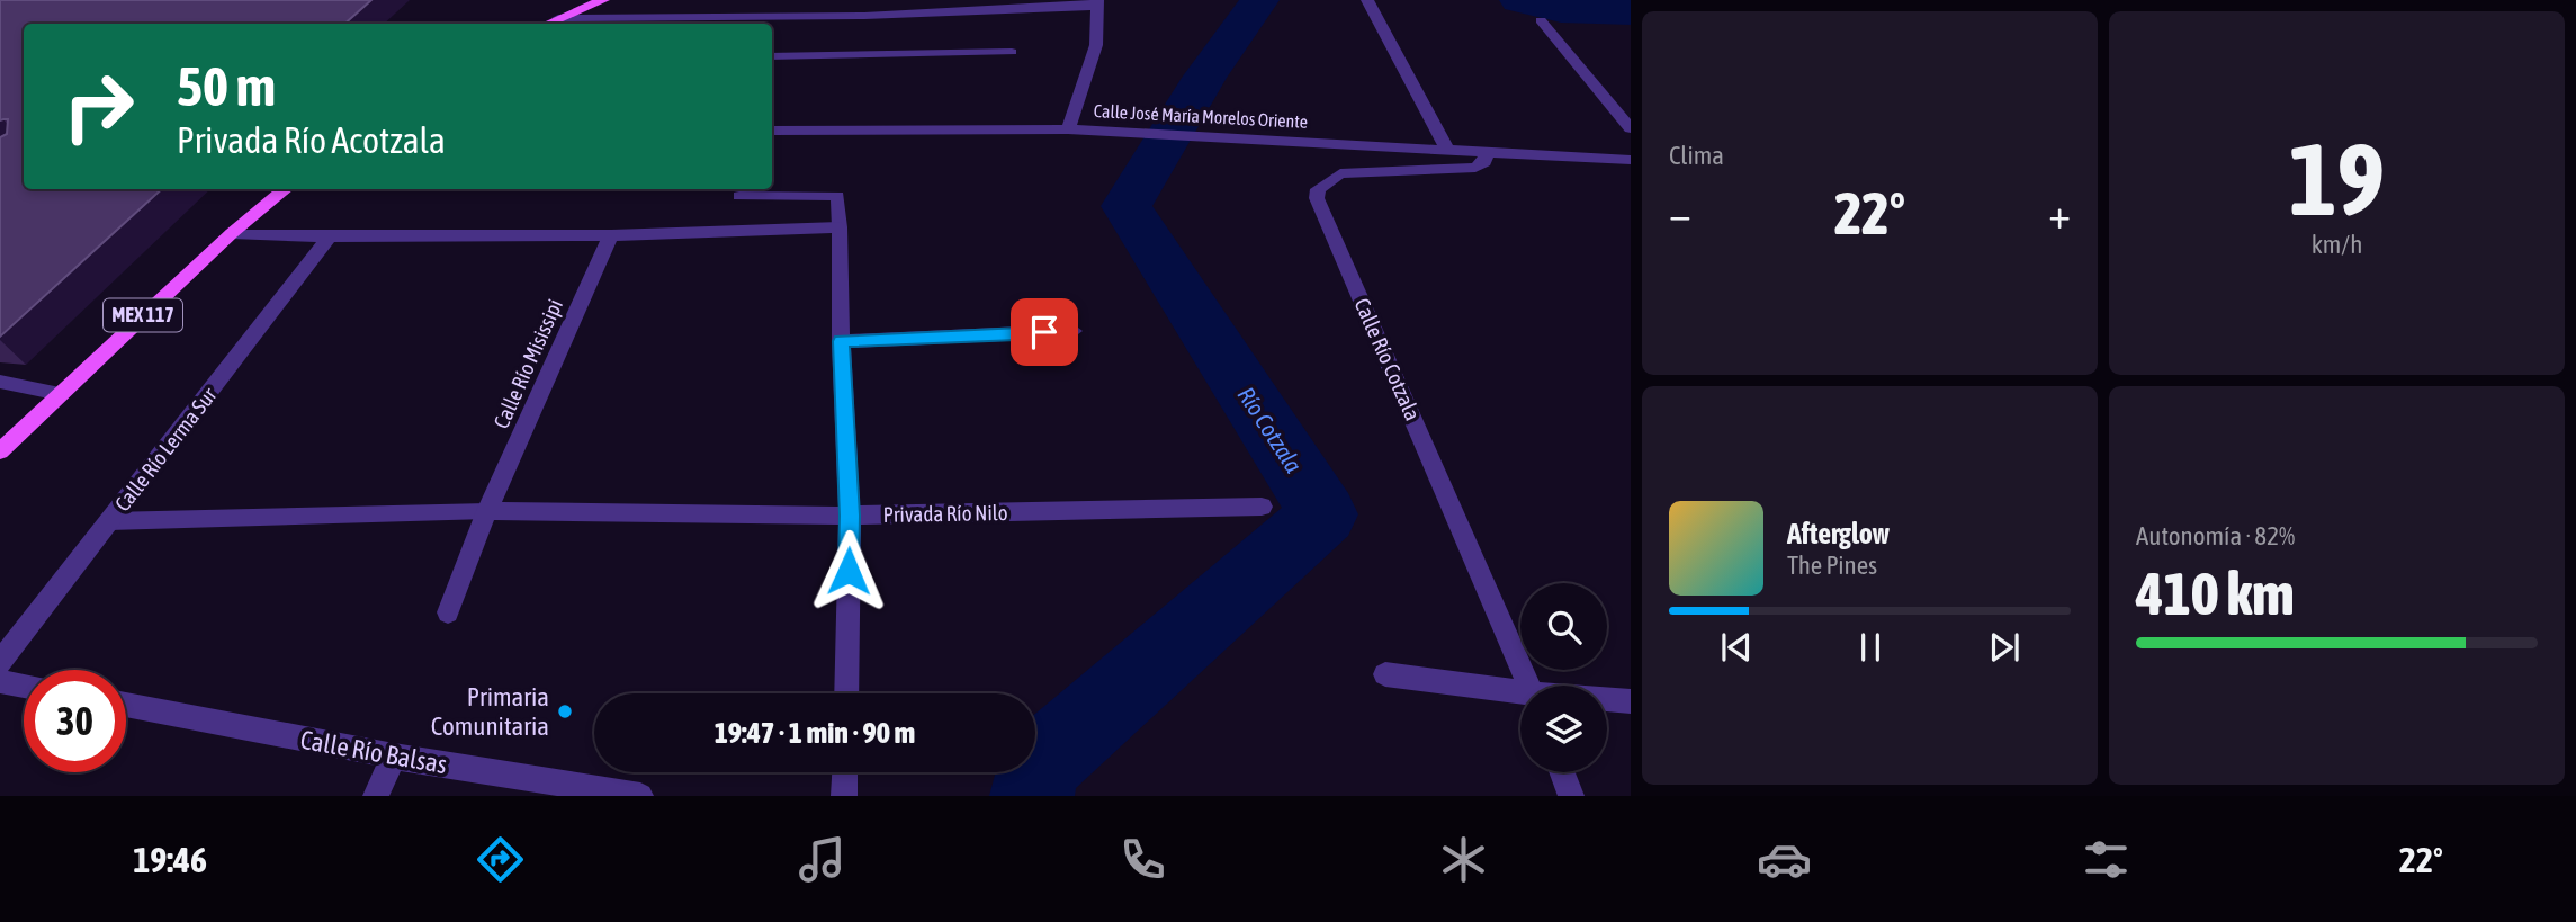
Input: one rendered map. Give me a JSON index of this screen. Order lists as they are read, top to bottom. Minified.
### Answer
{"streets":{"main road":["MEX 117"],"street":["Calle José María Morelos Oriente","Calle Río Cotzala","Calle Río Misissipi","Calle Río Lerma Sur","Privada Río Nilo","Calle Río Balsas"]},"crossings":[["Calle José María Morelos Oriente","Calle Río Cotzala"],["Calle Río Misissipi","Privada Río Nilo"]],"water":["Río Cotzala"],"places":["Primaria Comunitaria"],"page":{"tile":["Clima",["19","km/h"],["Autonomía · 82%","410 km"]],"turn":["50 m","Privada Río Acotzala"],"heat":["−","22°","+"],"song":["Afterglow","The Pines"],"limit":"30","trip":"19:47 · 1 min · 90 m","tabs":["19:46","22°"]}}
